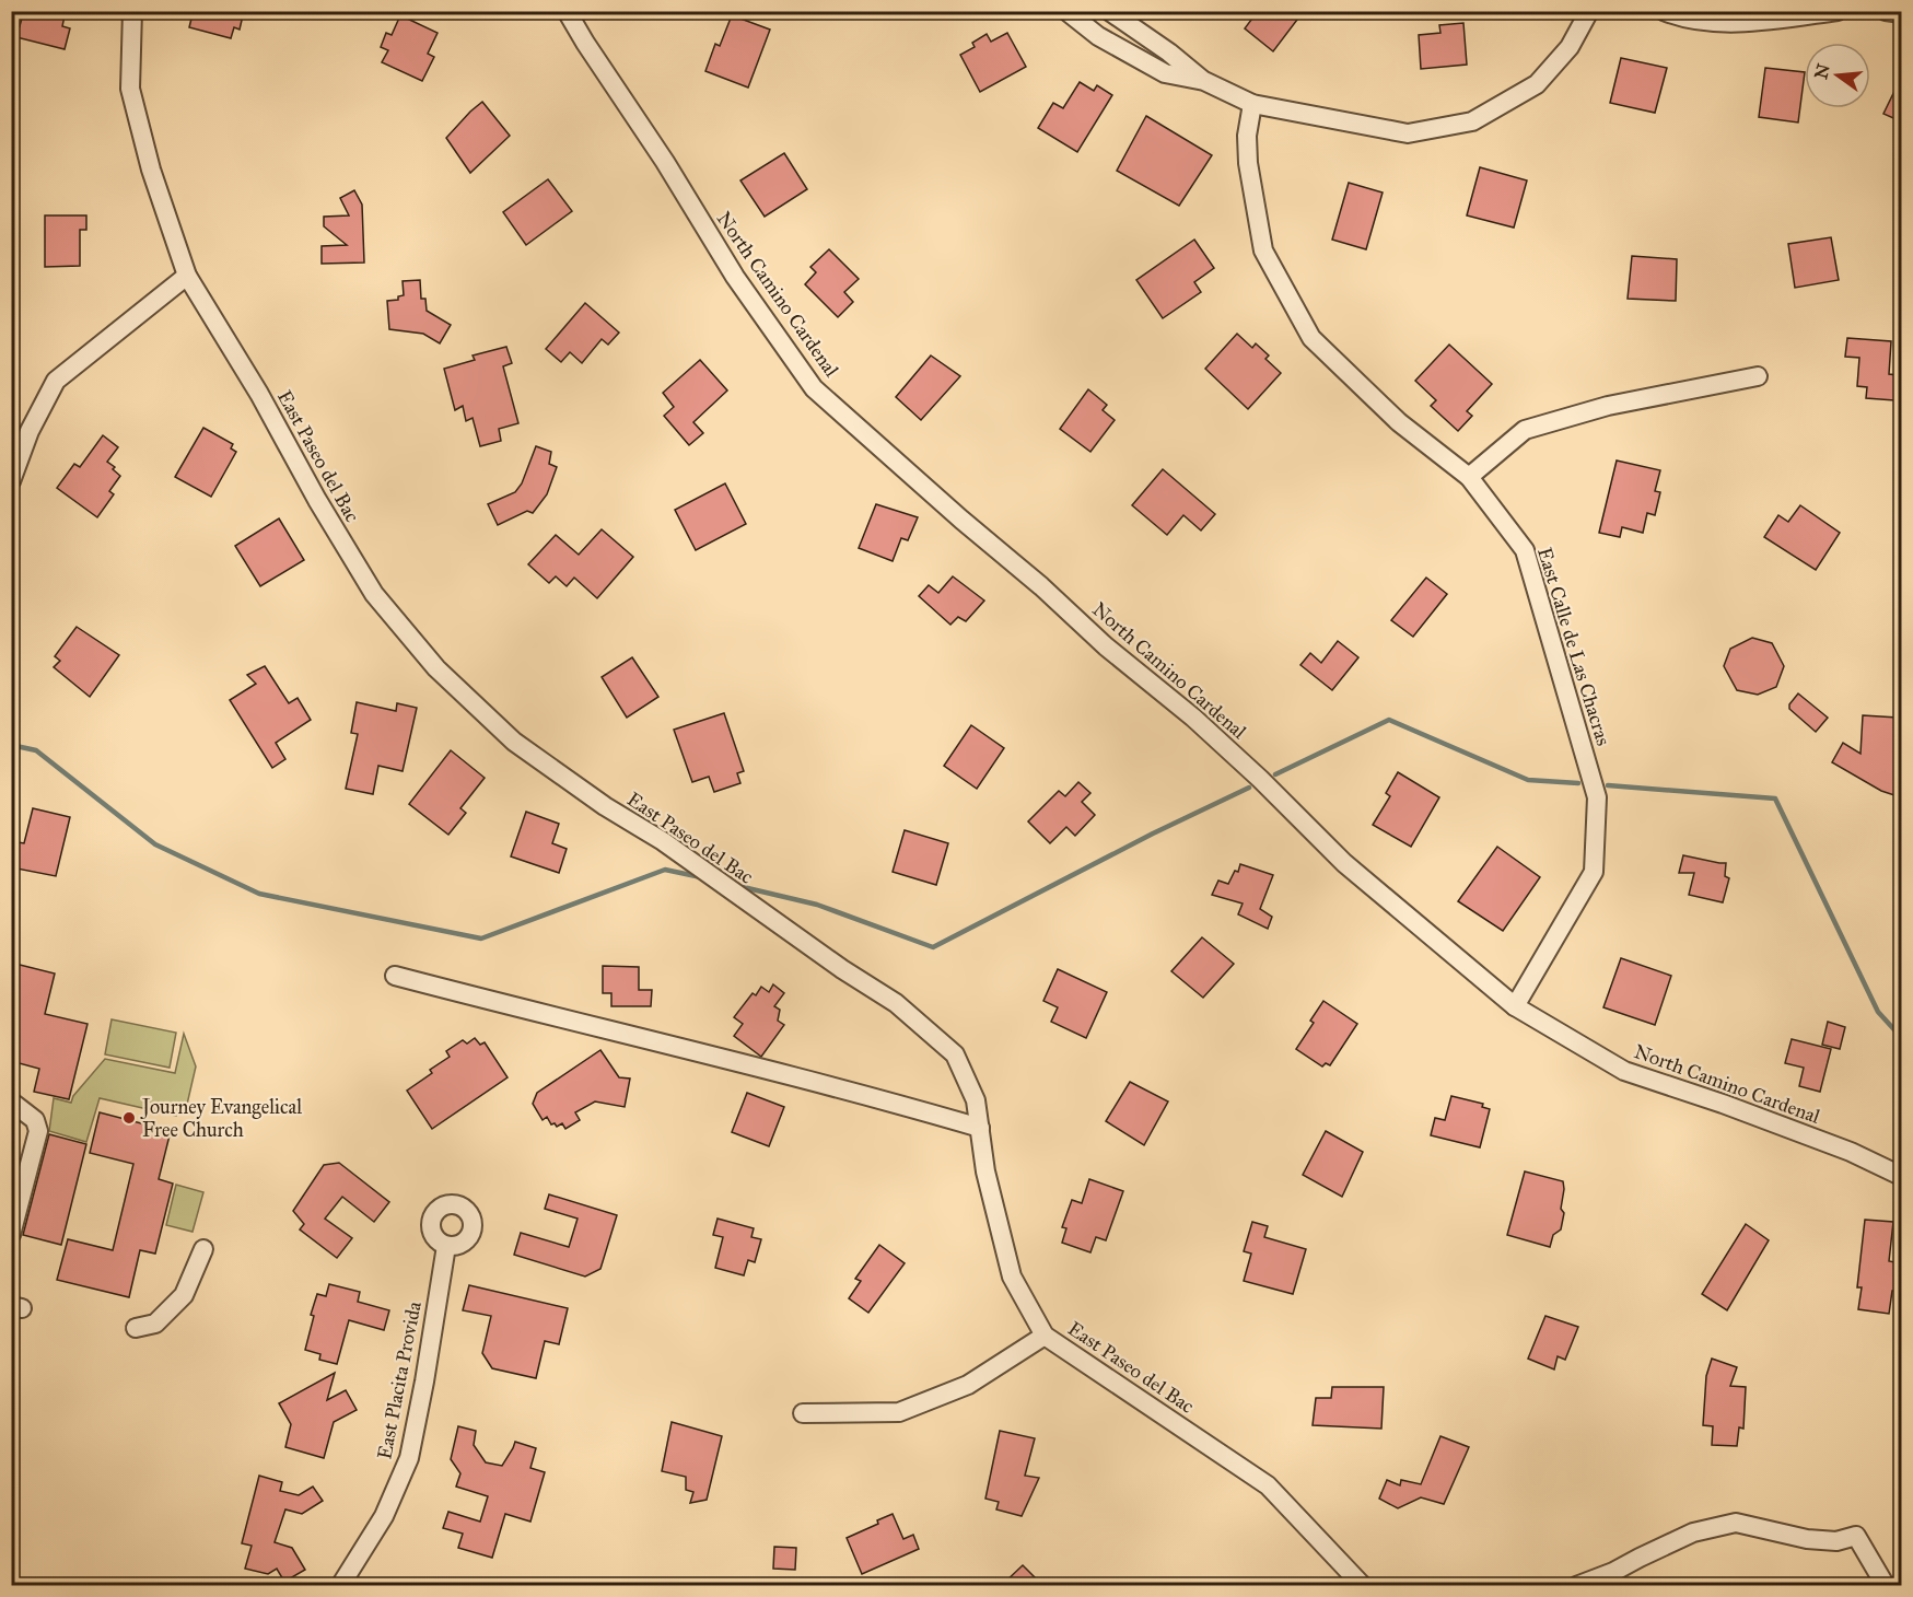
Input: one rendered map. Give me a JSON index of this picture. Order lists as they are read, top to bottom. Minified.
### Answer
{"streets":{"street":["North Camino Cardenal","East Paseo del Bac","East Calle de Las Chacras","East Placita Provida"]},"crossings":[["North Camino Cardenal","East Calle de Las Chacras"]],"places":["Journey Evangelical Free Church"],"north":"left"}
